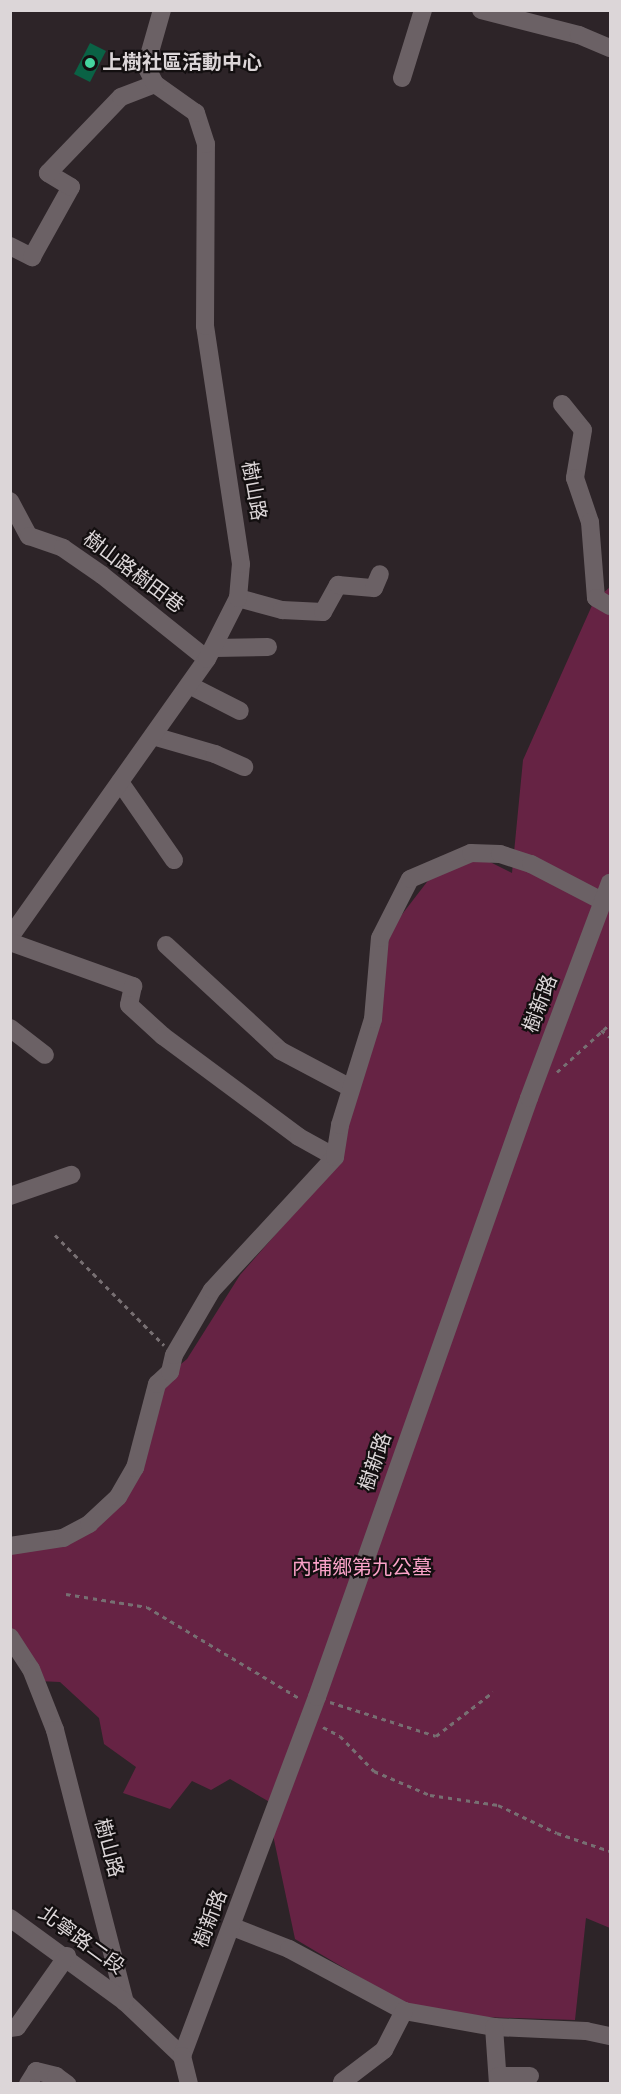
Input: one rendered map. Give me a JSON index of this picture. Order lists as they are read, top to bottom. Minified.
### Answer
{"streets":{"street":["樹山路","樹山路樹田巷","樹新路","北寧路二段"]},"crossings":[["樹山路","樹山路樹田巷"],["樹山路","北寧路二段"]],"parks":["內埔鄉第九公墓"],"places":["上樹社區活動中心"]}
